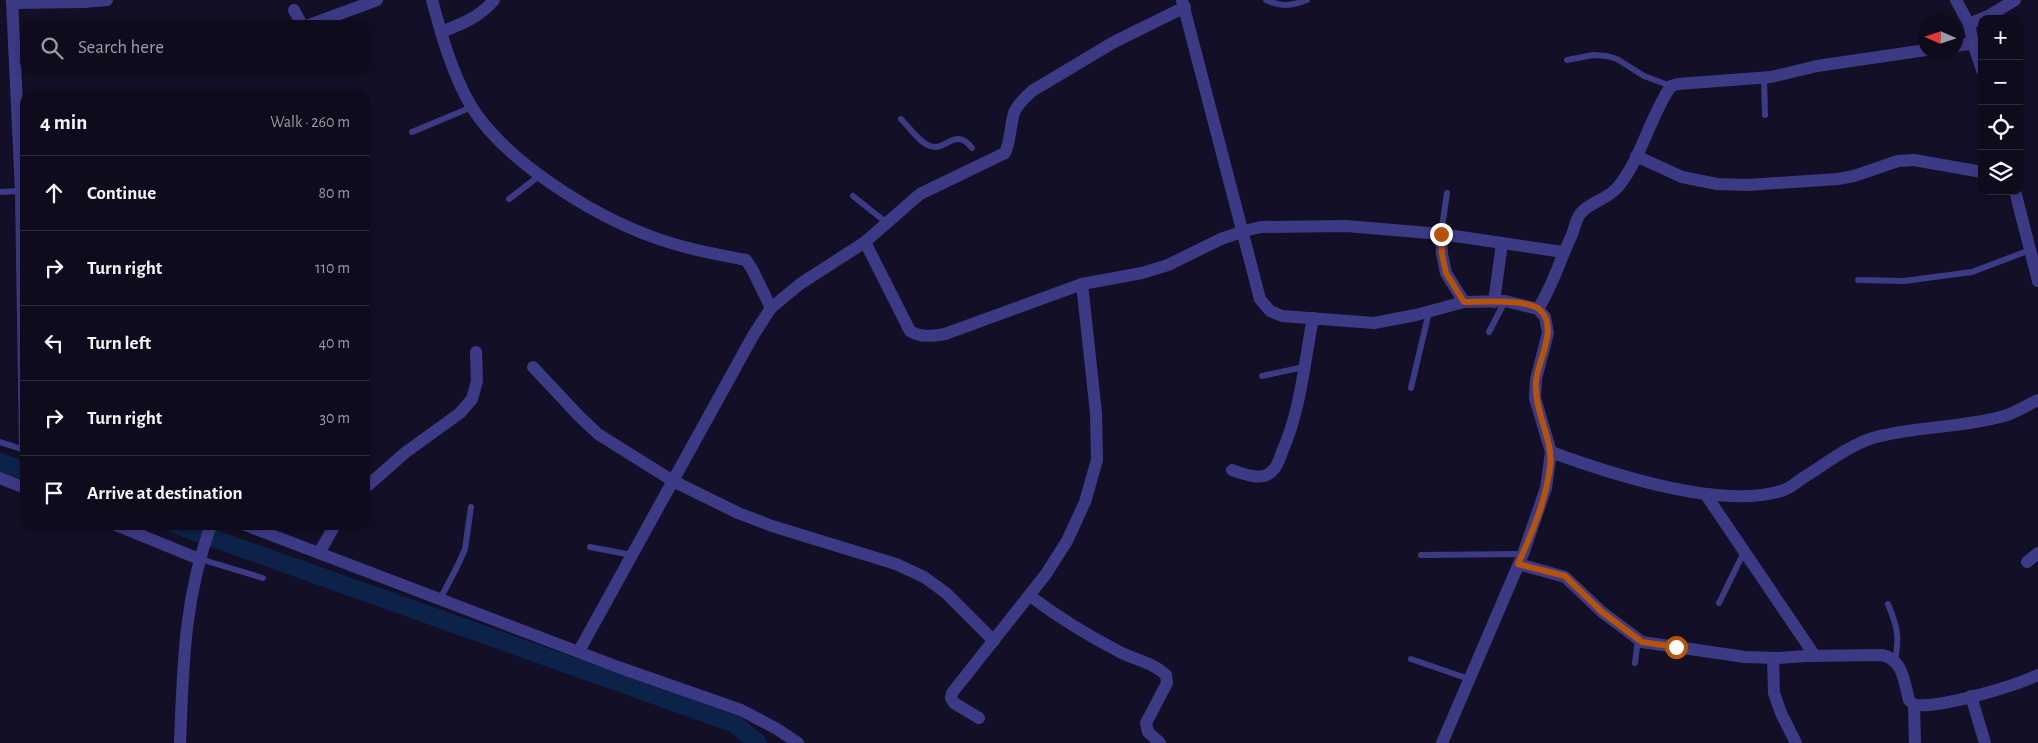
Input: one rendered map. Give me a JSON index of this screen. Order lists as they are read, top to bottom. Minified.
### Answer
{"north":"left","page":{"map_buttons":["+","−"],"search":"Search here","heading":["4 min","Walk · 260 m"],"list":[["Continue","80 m"],["Turn right","110 m"],["Turn left","40 m"],["Turn right","30 m"],"Arrive at destination"]}}
